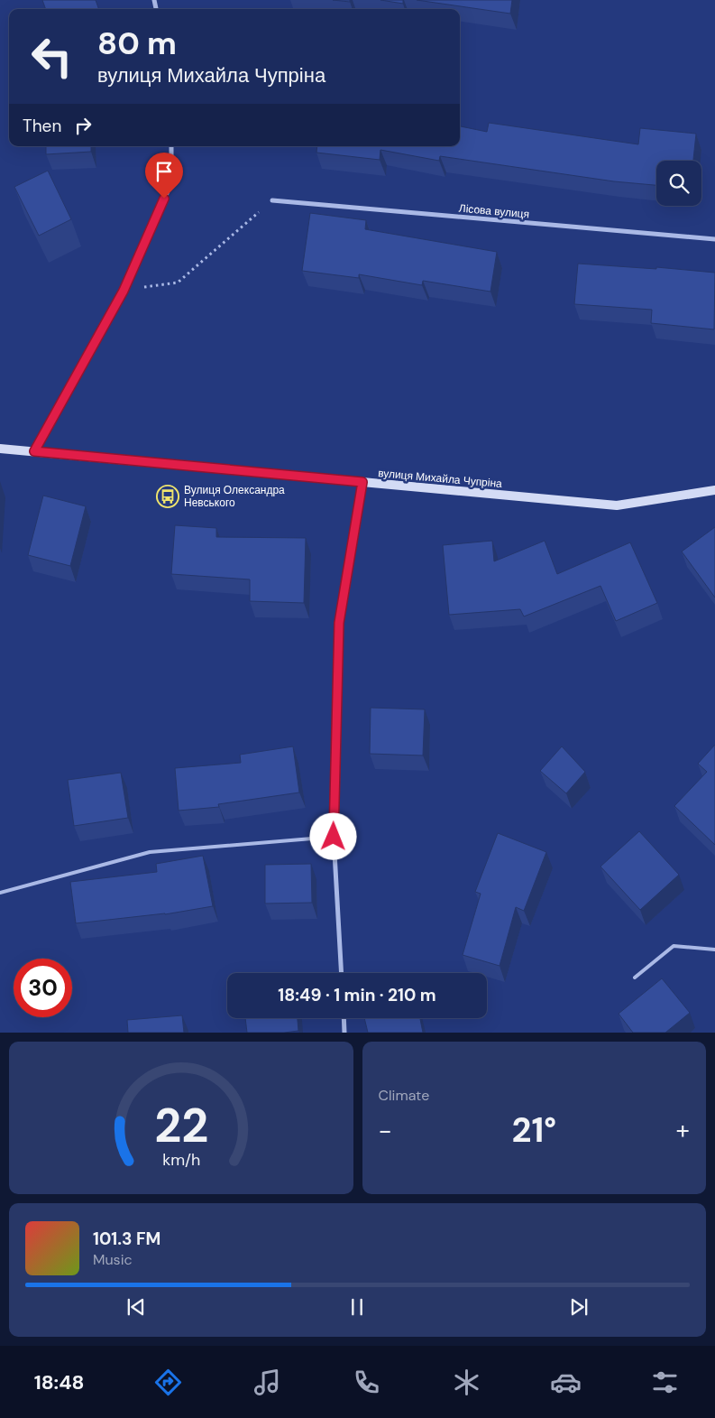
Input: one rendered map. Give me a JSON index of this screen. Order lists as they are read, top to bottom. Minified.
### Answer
{"streets":{"main road":["вулиця Михайла Чупріна"],"street":["Лісова вулиця"]},"places":{"bus stop":["Вулиця Олександра Невського"]},"page":{"turn":["80 m","вулиця Михайла Чупріна"],"then":"Then","limit":"30","trip":"18:49 · 1 min · 210 m","tile":"Climate","heat":["−","21°","+"],"song":["101.3 FM","Music"],"tabs":"18:48","gauge":["22","km/h"]}}
